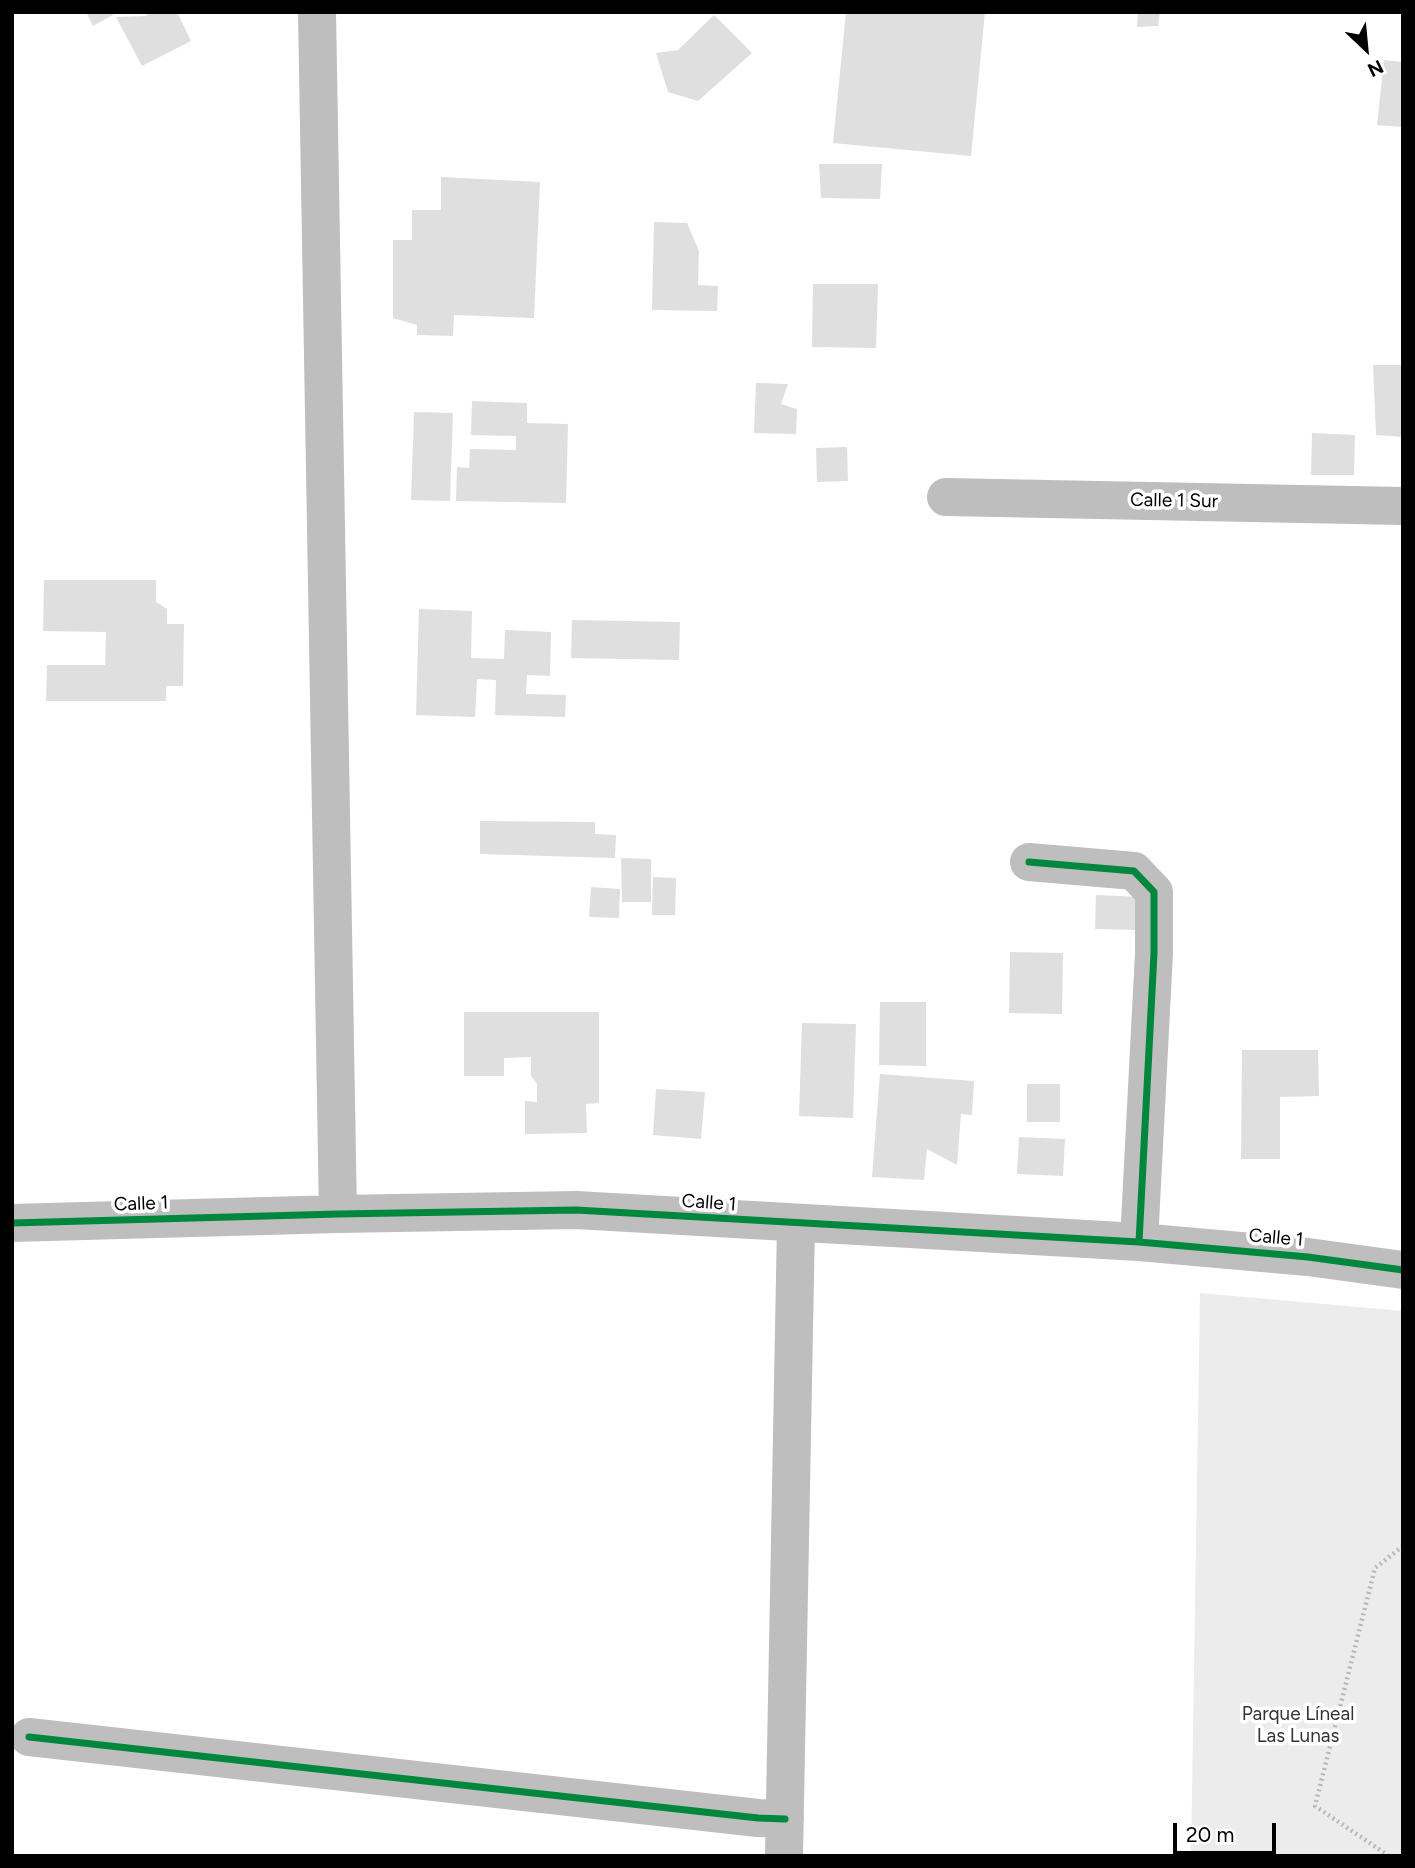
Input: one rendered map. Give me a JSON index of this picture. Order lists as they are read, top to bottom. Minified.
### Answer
{"streets":{"street":["Calle 1 Sur","Calle 1"]},"parks":["Parque Líneal Las Lunas"],"scale_bar":"20 m","north":"bottom right"}
